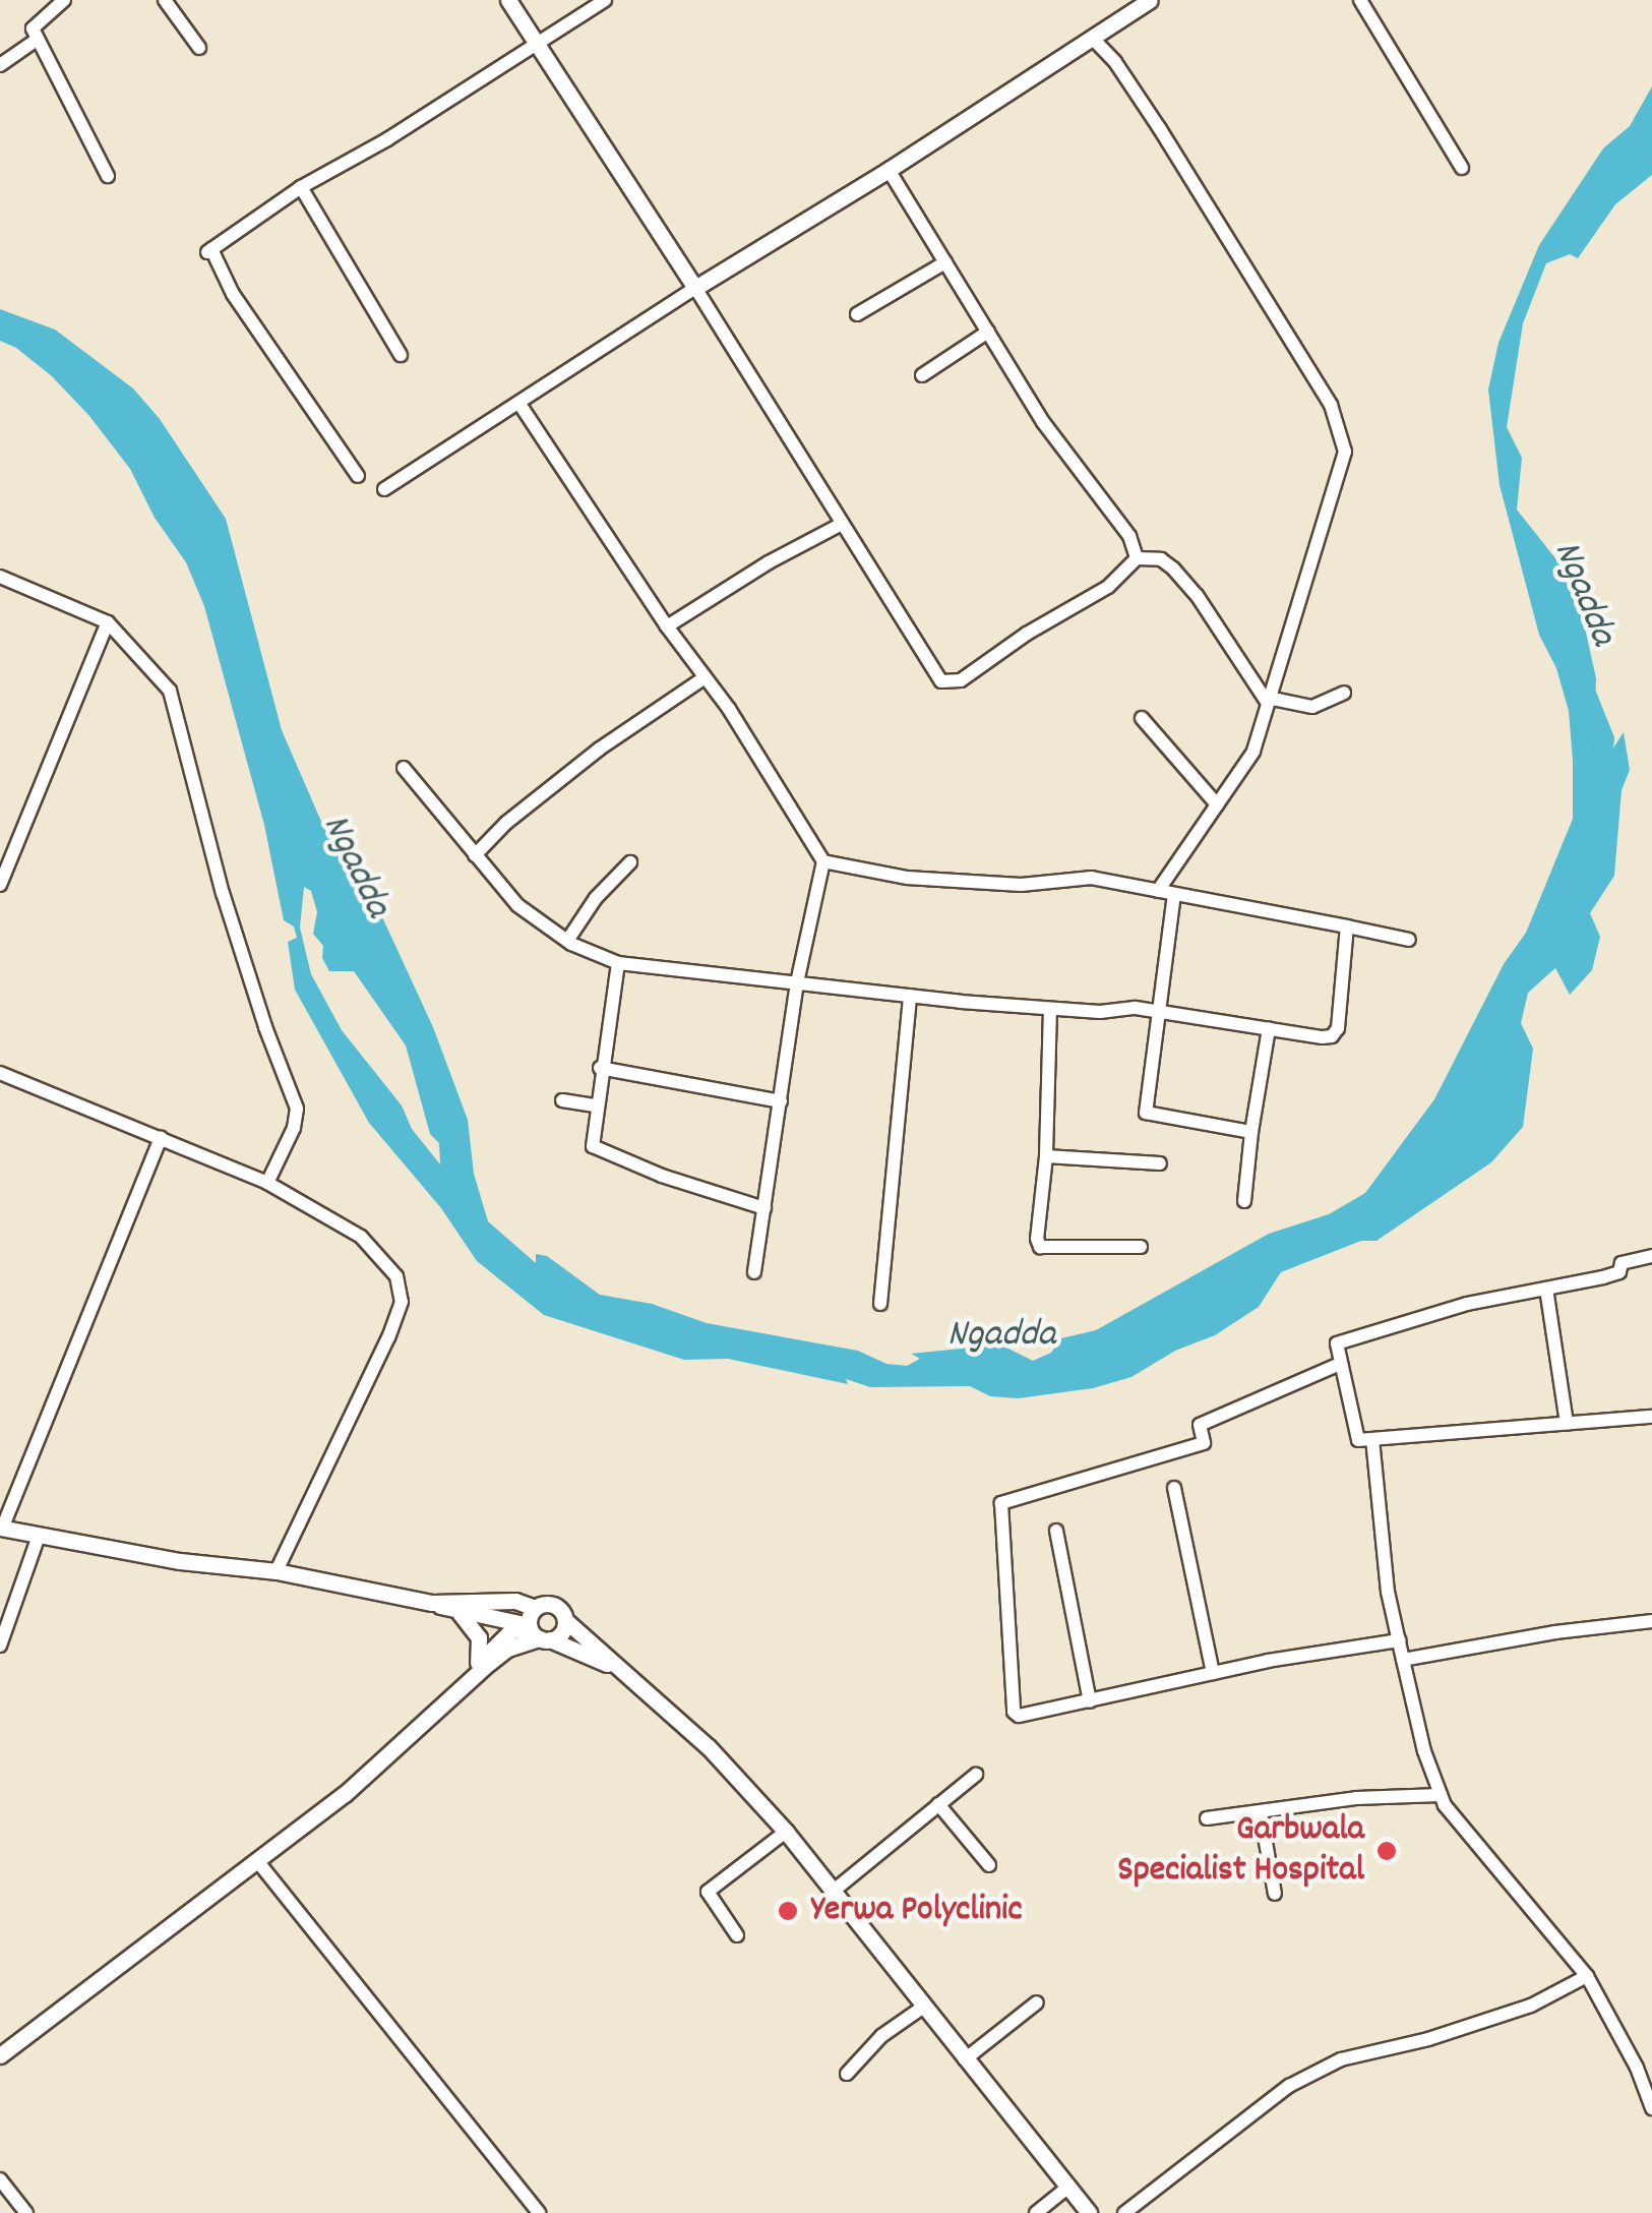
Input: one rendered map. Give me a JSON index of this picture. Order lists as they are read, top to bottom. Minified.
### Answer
{"water":["Ngadda"],"places":["Garbwala Specialist Hospital","Yerwa Polyclinic"]}
